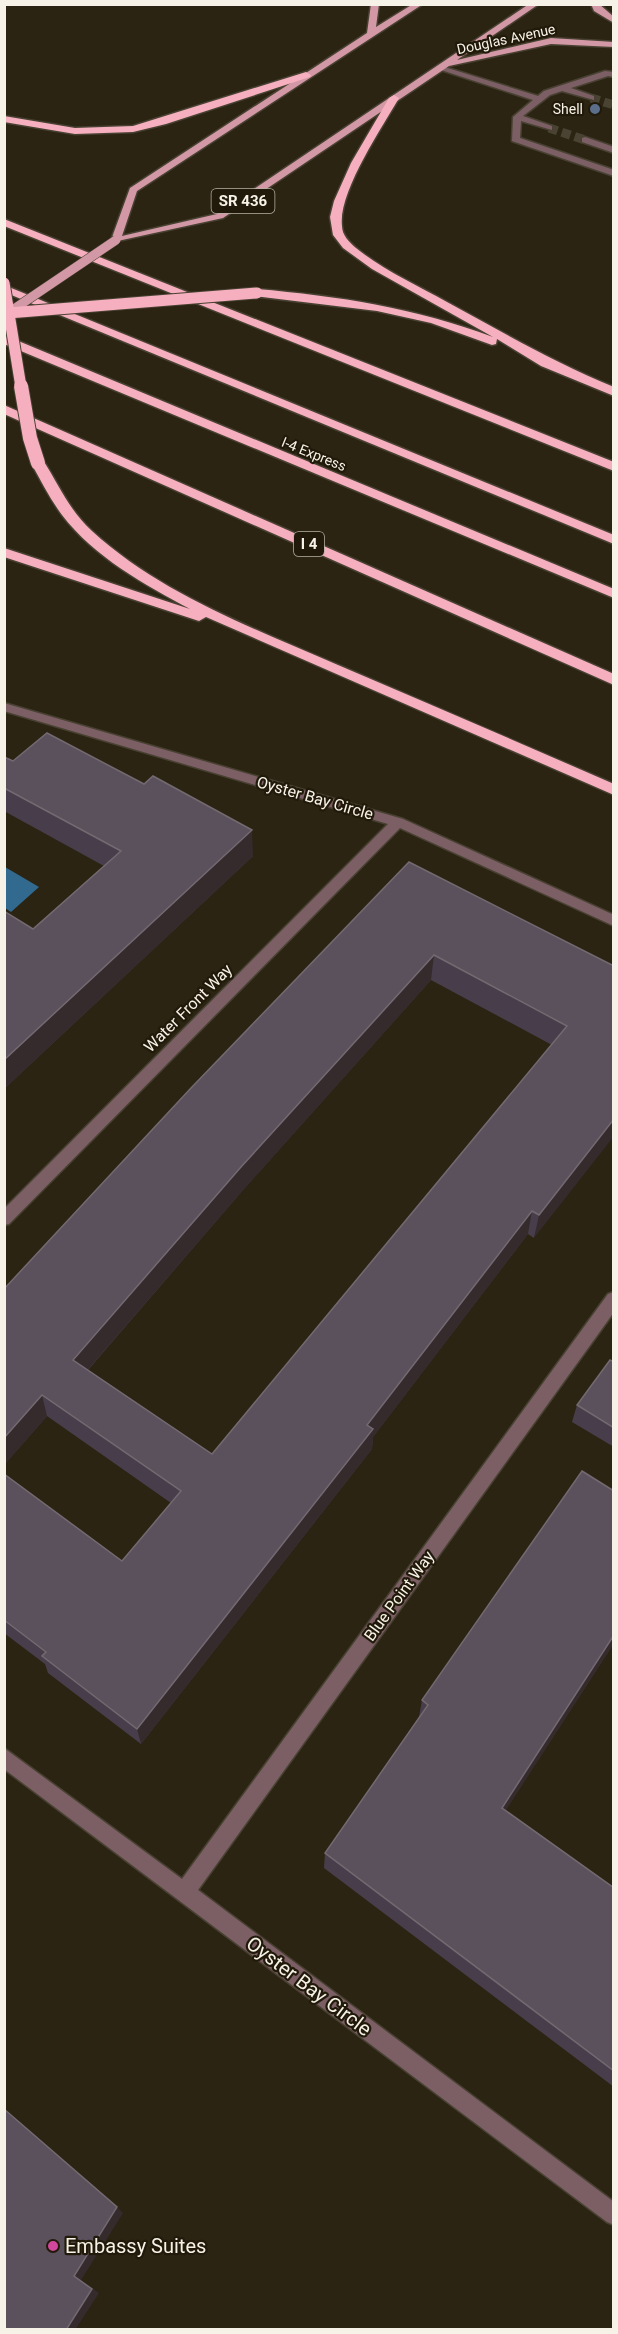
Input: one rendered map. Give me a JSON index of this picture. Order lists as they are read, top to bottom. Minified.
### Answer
{"streets":{"highway":["I-4 Express","I 4"],"main road":["Douglas Avenue","SR 436"],"street":["Oyster Bay Circle","Water Front Way","Blue Point Way"]},"crossings":[["Douglas Avenue","SR 436"],["Oyster Bay Circle","Water Front Way"],["Oyster Bay Circle","Blue Point Way"]],"places":["Shell","Embassy Suites"]}
